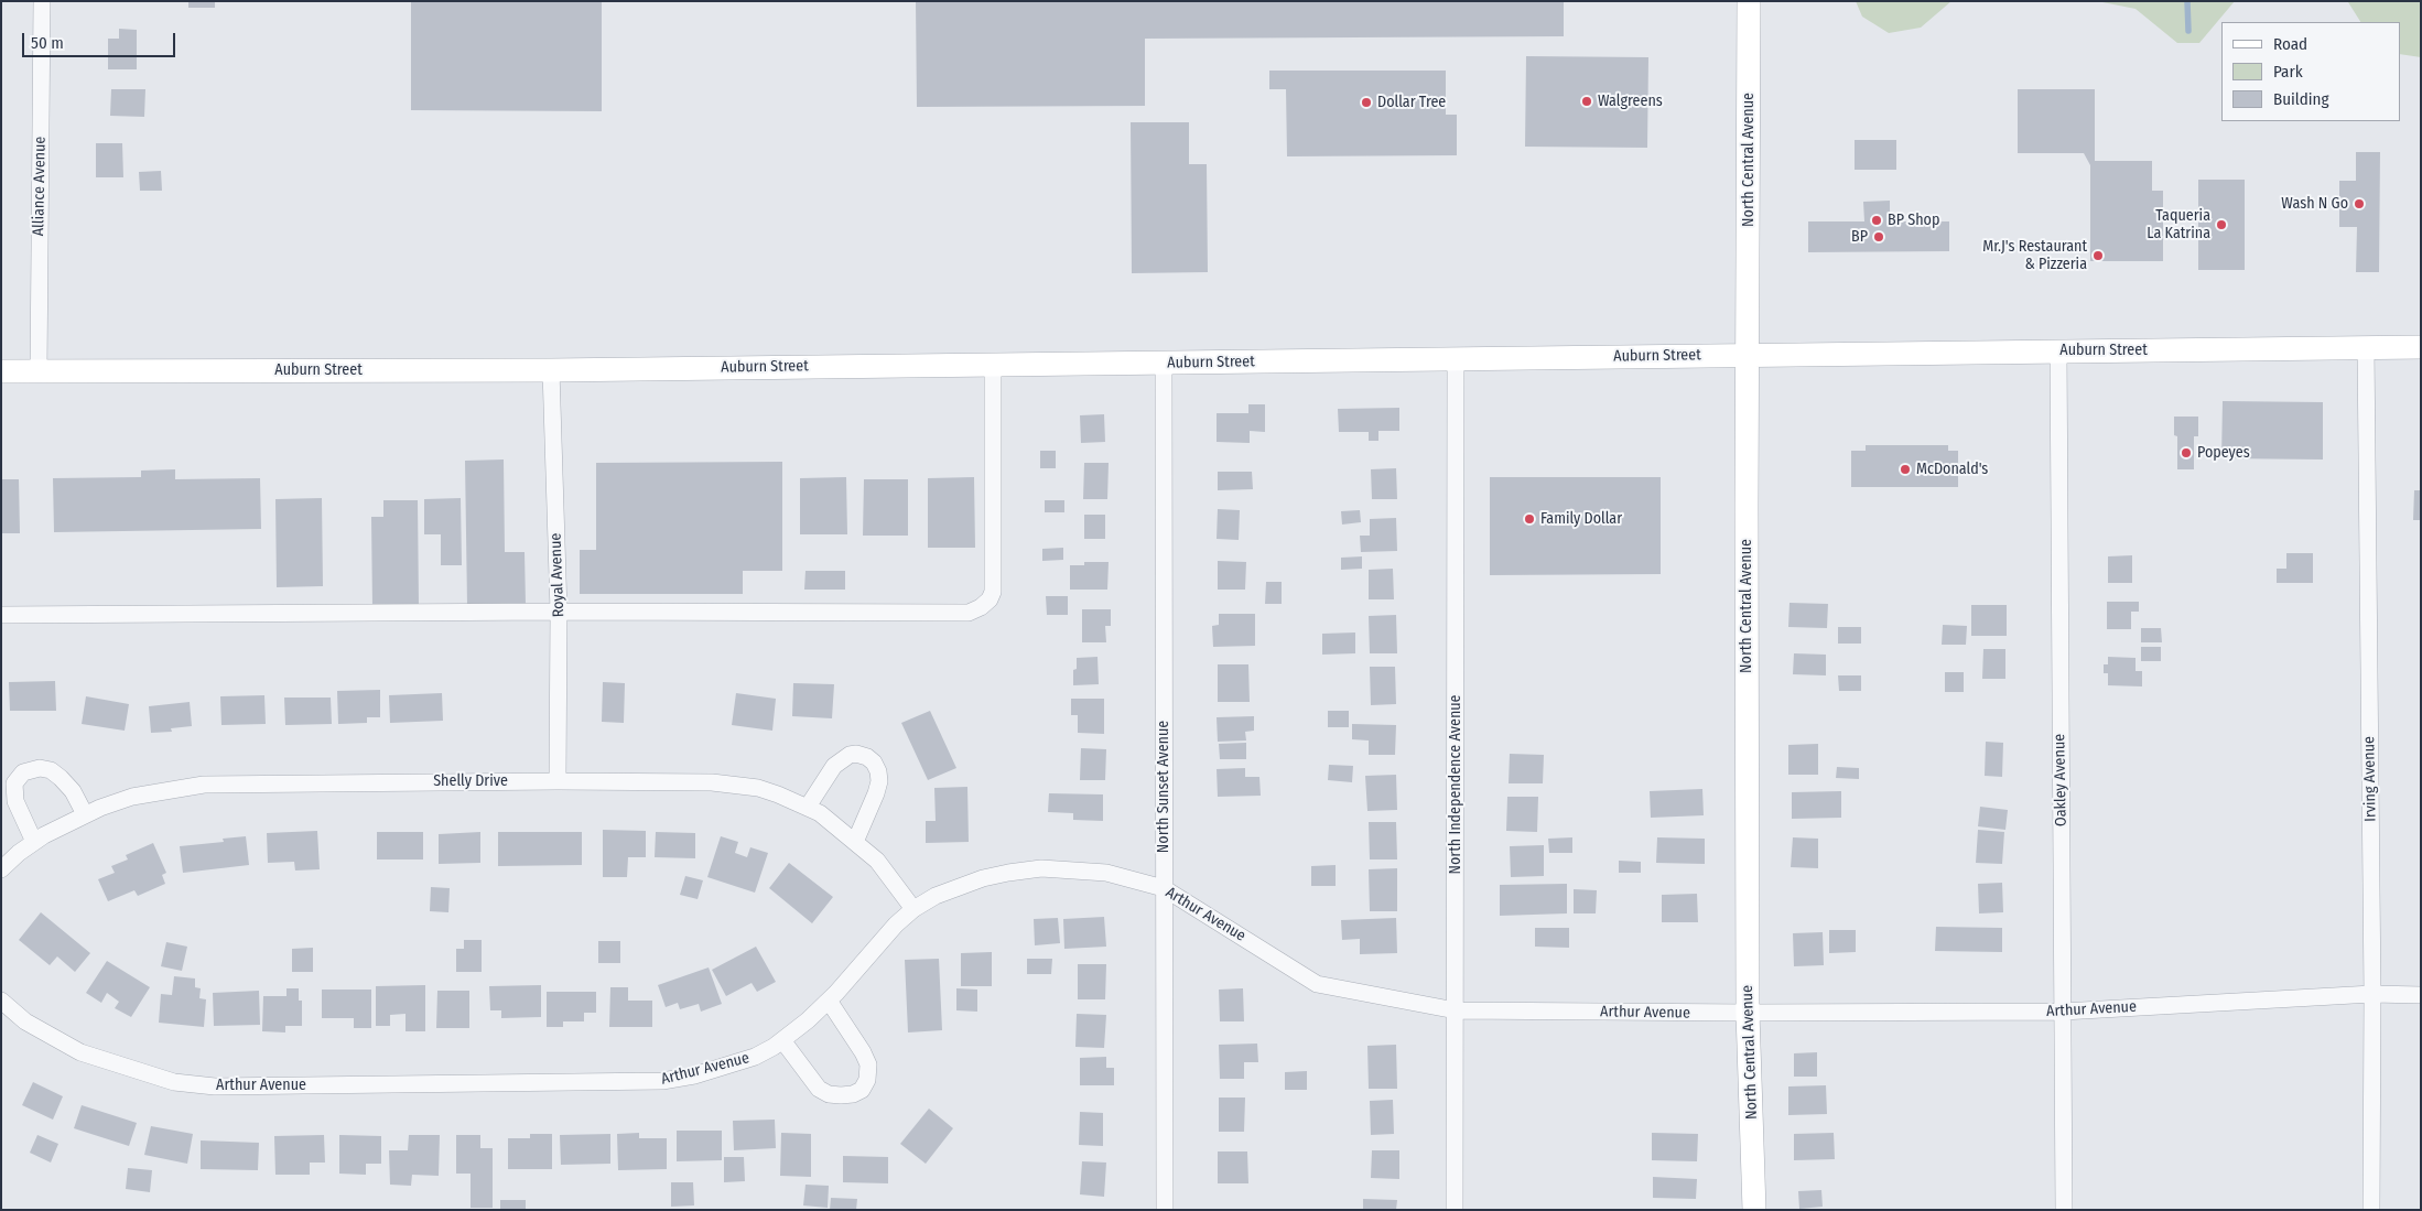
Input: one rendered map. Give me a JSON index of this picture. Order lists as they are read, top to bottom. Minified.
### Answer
{"streets":{"main road":["North Central Avenue","Auburn Street"],"street":["Alliance Avenue","Royal Avenue","Irving Avenue","Oakley Avenue","Shelly Drive","North Independence Avenue","North Sunset Avenue","Arthur Avenue"]},"crossings":[["North Central Avenue","Auburn Street"],["North Central Avenue","Arthur Avenue"],["Alliance Avenue","Auburn Street"],["Auburn Street","Royal Avenue"],["Auburn Street","Irving Avenue"],["Auburn Street","Oakley Avenue"],["Auburn Street","North Independence Avenue"],["Auburn Street","North Sunset Avenue"],["Royal Avenue","Shelly Drive"],["Irving Avenue","Arthur Avenue"],["Oakley Avenue","Arthur Avenue"],["Shelly Drive","Arthur Avenue"],["North Independence Avenue","Arthur Avenue"],["North Sunset Avenue","Arthur Avenue"]],"places":["Walgreens","Dollar Tree","Wash N Go","BP Shop","Taqueria La Katrina","BP","Mr.J's Restaurant & Pizzeria","Popeyes","McDonald's","Family Dollar"],"legend":["Road","Park","Building"],"scale_bar":"50 m"}
